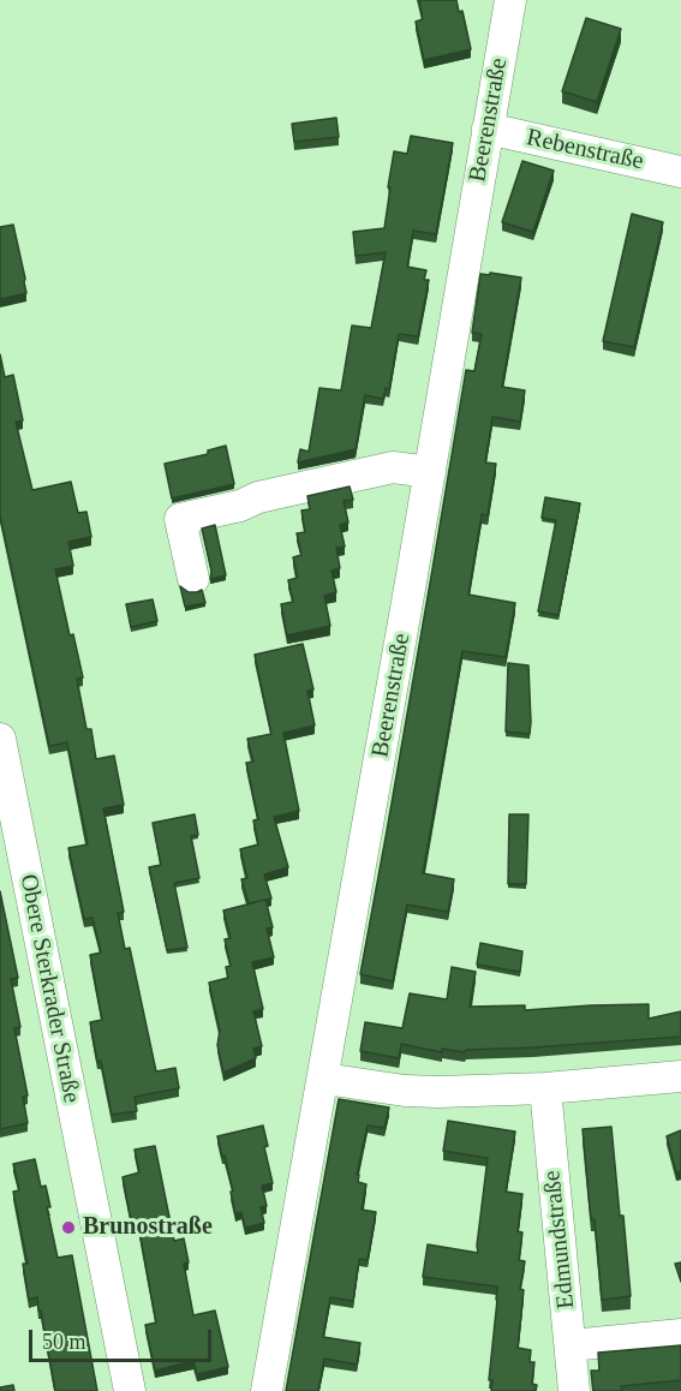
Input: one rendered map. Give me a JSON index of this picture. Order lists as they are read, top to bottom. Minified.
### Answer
{"streets":{"street":["Beerenstraße","Rebenstraße","Obere Sterkrader Straße","Edmundstraße"]},"crossings":[["Beerenstraße","Rebenstraße"]],"places":["Brunostraße"],"scale_bar":"50 m"}
